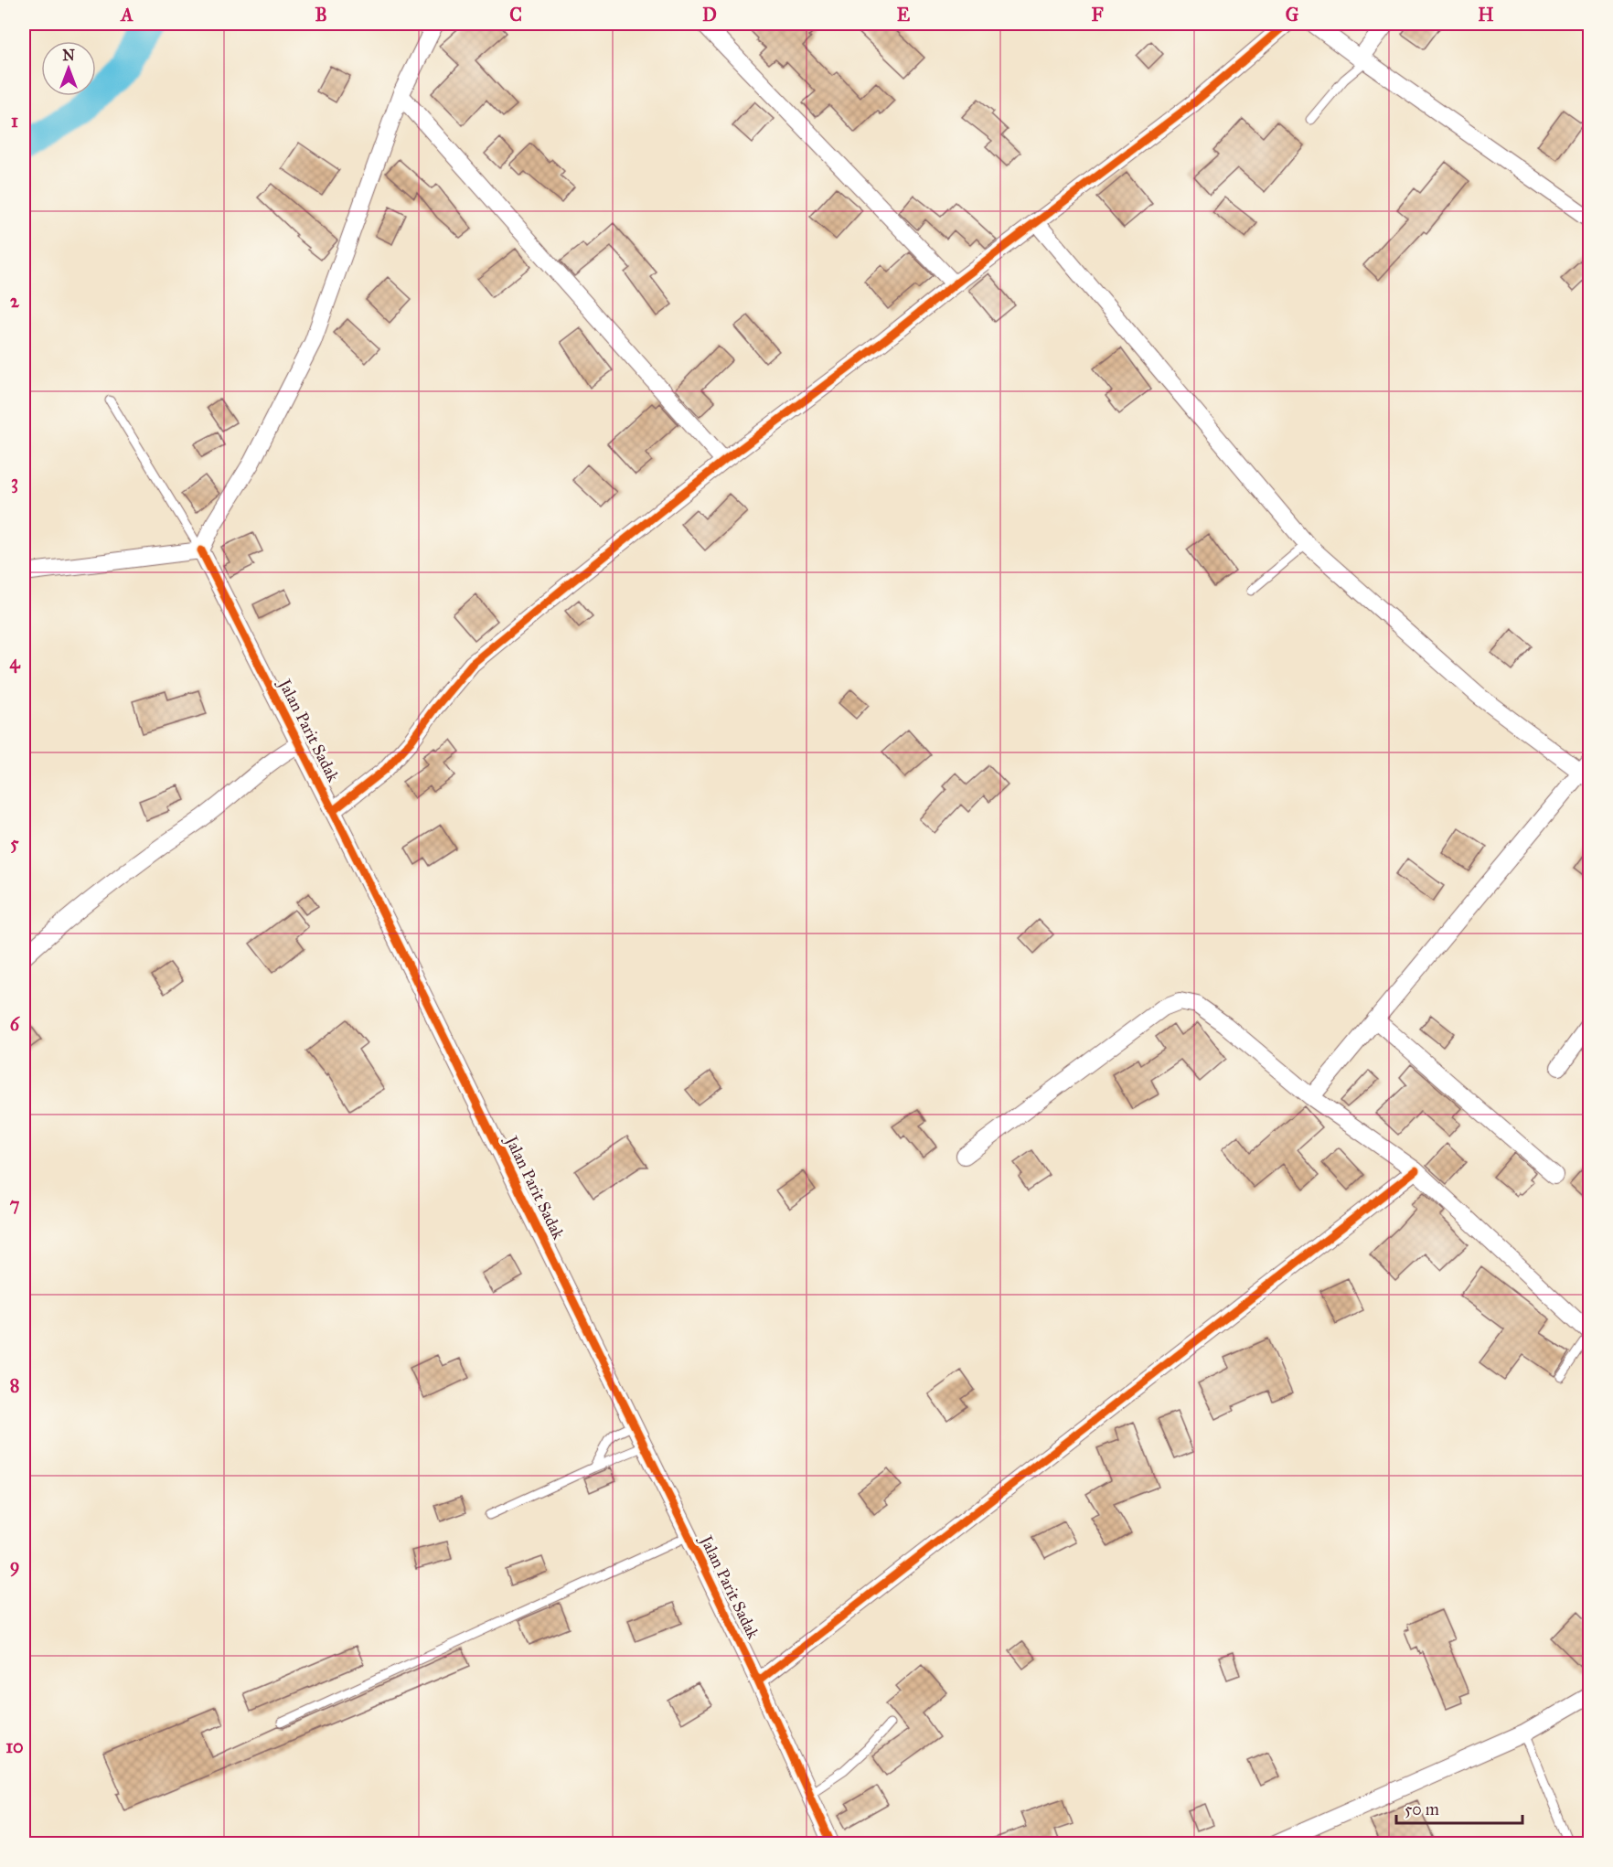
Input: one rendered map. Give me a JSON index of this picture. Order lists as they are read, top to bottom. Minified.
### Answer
{"streets":{"street":["Jalan Parit Sadak"]},"scale_bar":"50 m","north":"top","grid":{"columns":["A","B","C","D","E","F","G","H"],"rows":["1","2","3","4","5","6","7","8","9","10"]}}
